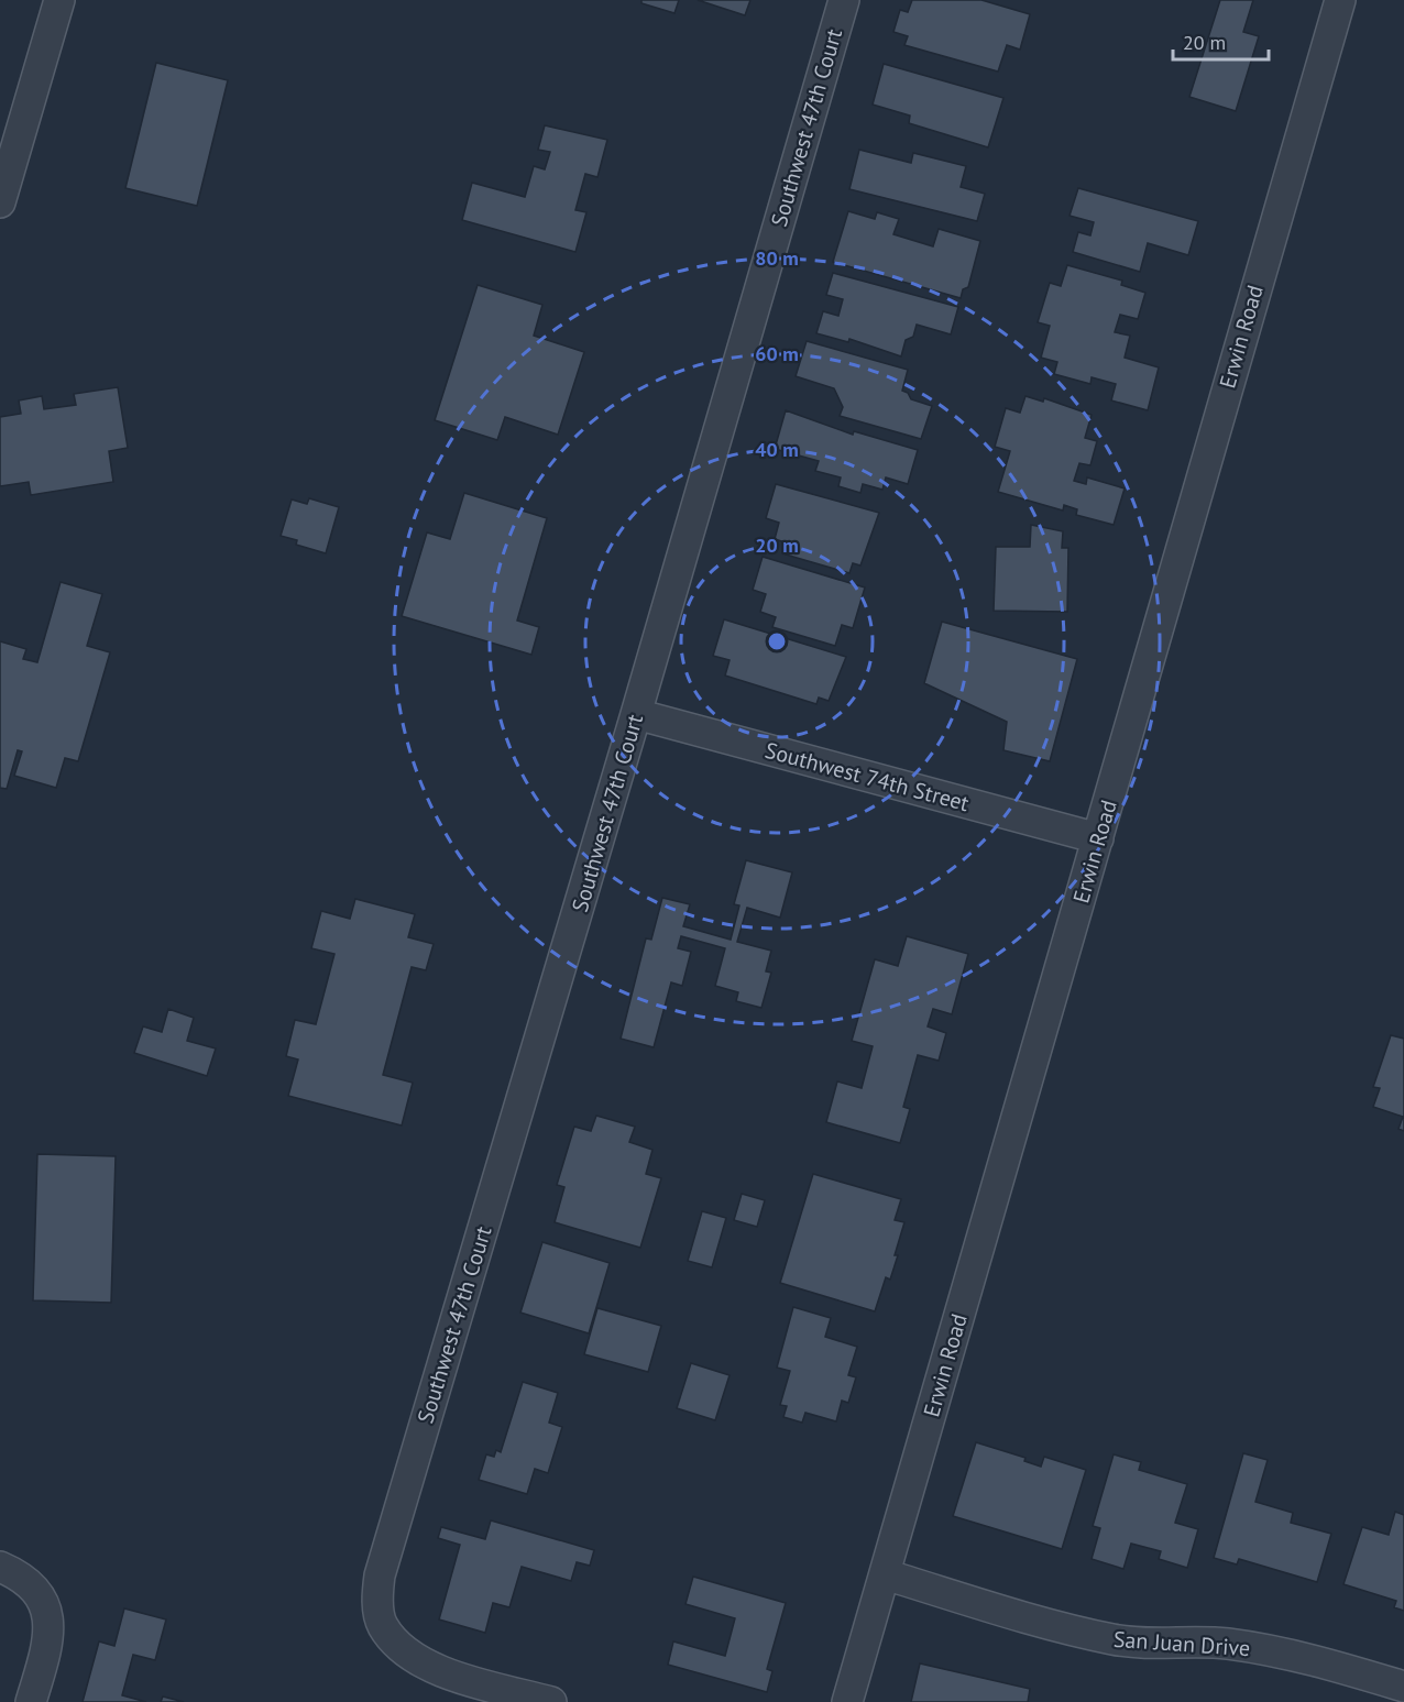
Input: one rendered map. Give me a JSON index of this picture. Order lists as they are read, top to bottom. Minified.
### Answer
{"streets":{"street":["Southwest 47th Court","Erwin Road","Southwest 74th Street","San Juan Drive"]},"crossings":[["Southwest 47th Court","Southwest 74th Street"],["Erwin Road","Southwest 74th Street"],["Erwin Road","San Juan Drive"]],"scale_bar":"20 m","rings":["80 m","60 m","40 m","20 m"]}
